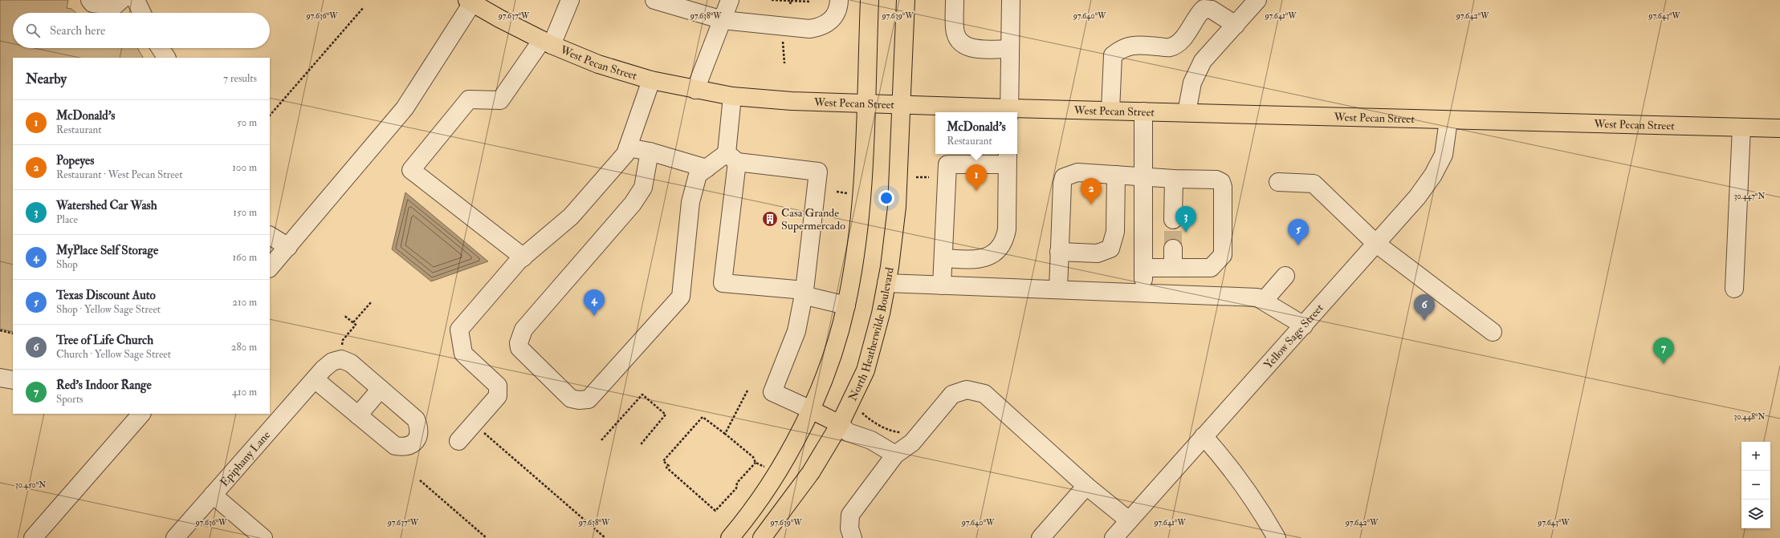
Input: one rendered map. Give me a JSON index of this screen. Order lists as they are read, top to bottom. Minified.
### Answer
{"streets":{"main road":["West Pecan Street","North Heatherwilde Boulevard"],"street":["Yellow Sage Street","Epiphany Lane"]},"crossings":[["West Pecan Street","North Heatherwilde Boulevard"],["West Pecan Street","Yellow Sage Street"]],"places":{"building":["Casa Grande Supermercado"]},"page":{"search":"Search here","heading":["Nearby","7 results"],"list":[{"mark":"1","name":"McDonald's","note":"Restaurant","value":"50 m"},{"mark":"2","name":"Popeyes","note":"Restaurant · West Pecan Street","value":"100 m"},{"mark":"3","name":"Watershed Car Wash","note":"Place","value":"150 m"},{"mark":"4","name":"MyPlace Self Storage","note":"Shop","value":"160 m"},{"mark":"5","name":"Texas Discount Auto","note":"Shop · Yellow Sage Street","value":"210 m"},{"mark":"6","name":"Tree of Life Church","note":"Church · Yellow Sage Street","value":"280 m"},{"mark":"7","name":"Red's Indoor Range","note":"Sports","value":"410 m"}],"popup":["McDonald's","Restaurant"],"pins":["1","2","3","5","4","6","7"],"map_buttons":["+","−"]},"coordinates":["97.636°W","97.637°W","97.638°W","97.639°W","97.640°W","97.641°W","97.642°W","97.643°W","30.447°N","30.448°N","30.450°N"]}
